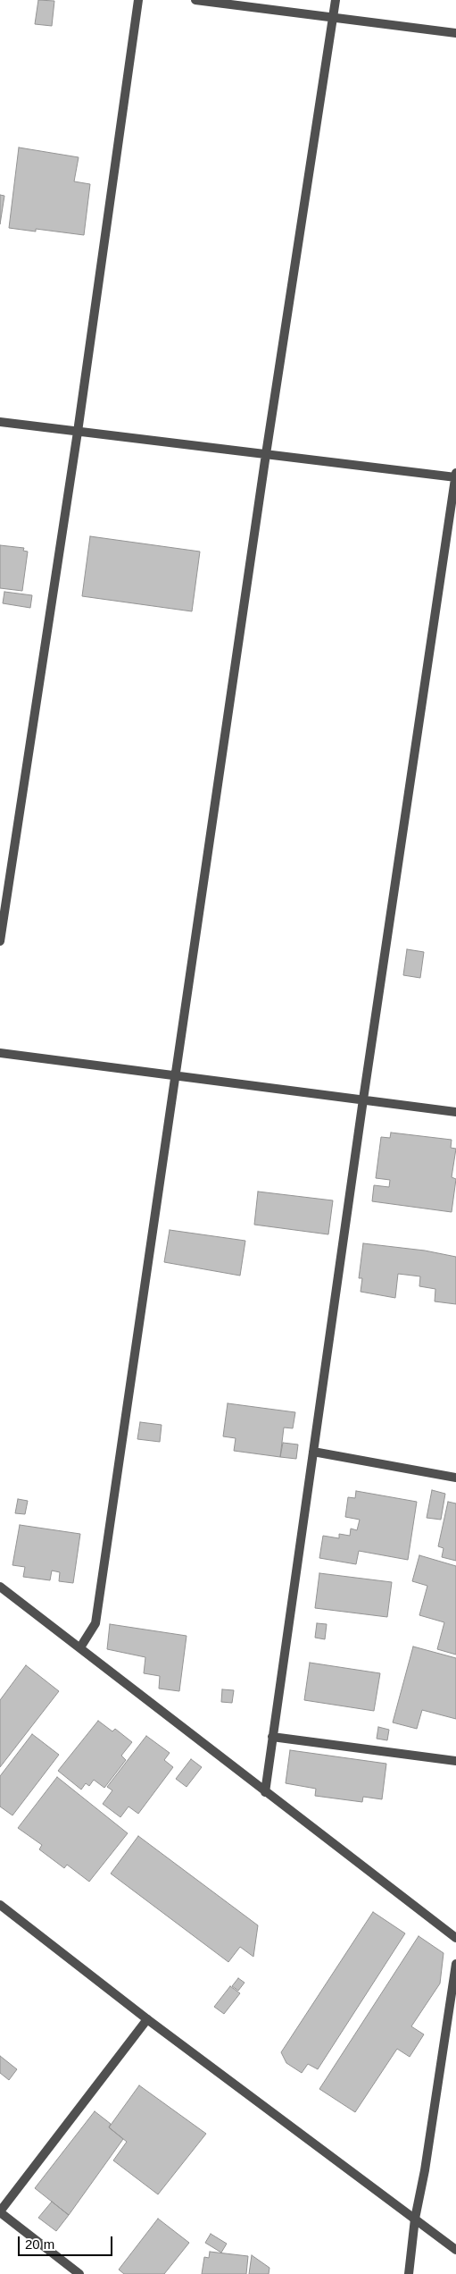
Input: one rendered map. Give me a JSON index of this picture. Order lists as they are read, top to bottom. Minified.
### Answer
{"scale_bar":"20 m"}
